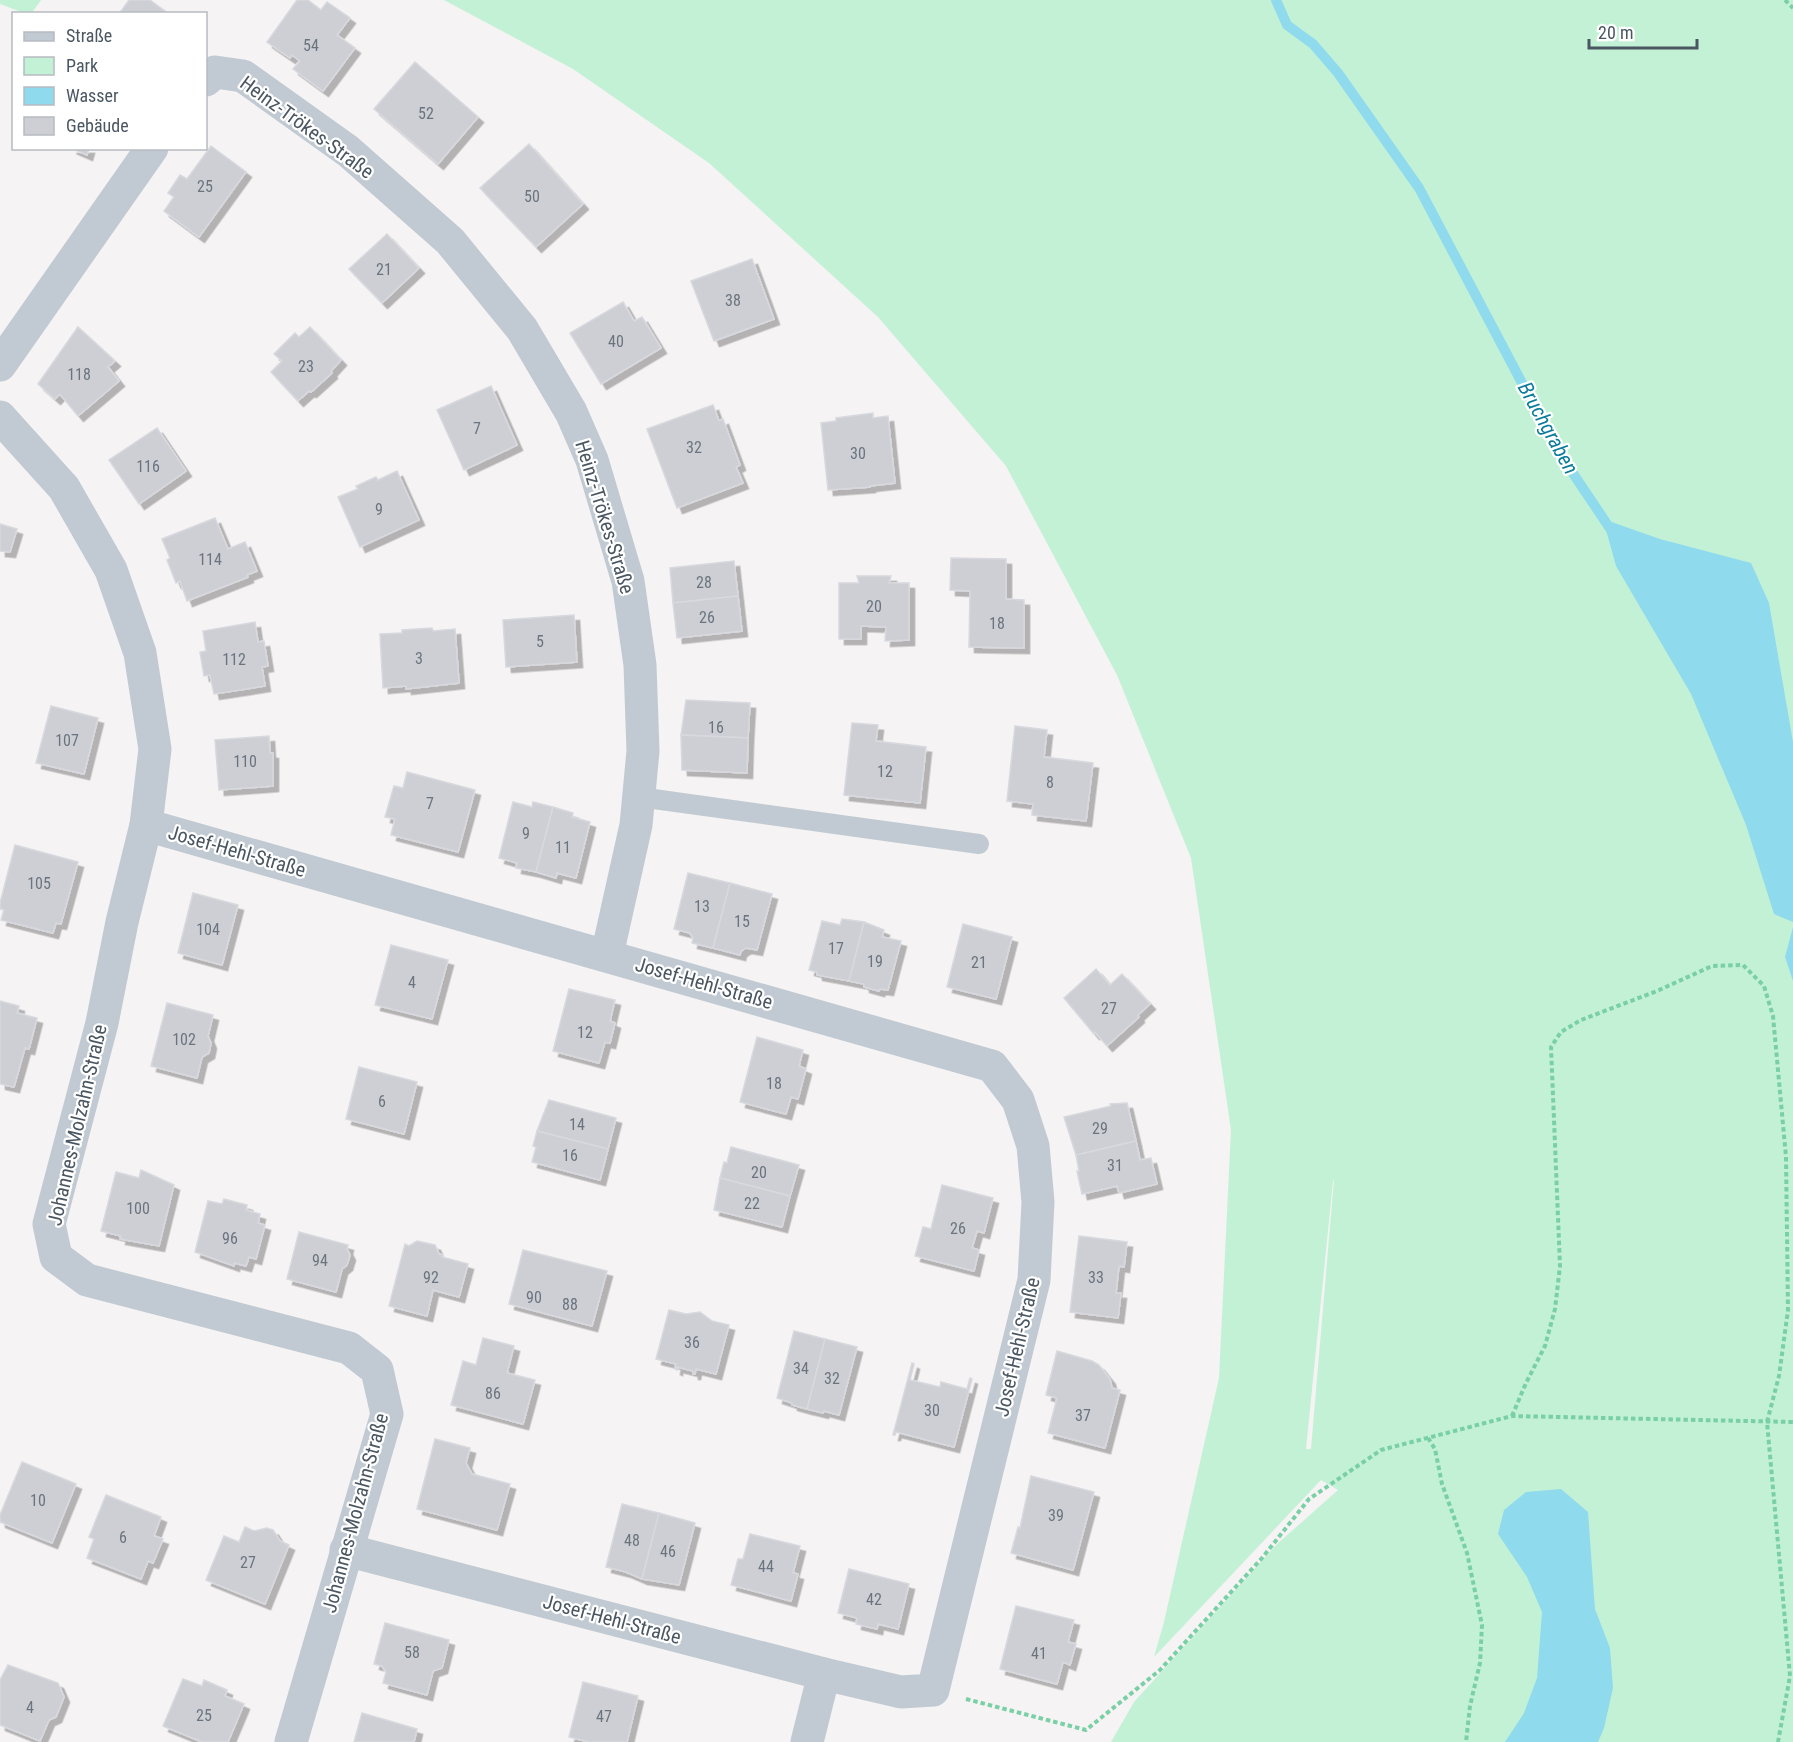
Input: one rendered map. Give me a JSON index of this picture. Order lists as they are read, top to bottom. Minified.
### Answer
{"streets":{"street":["Heinz-Trökes-Straße","Josef-Hehl-Straße","Johannes-Molzahn-Straße"]},"crossings":[["Heinz-Trökes-Straße","Josef-Hehl-Straße"],["Josef-Hehl-Straße","Johannes-Molzahn-Straße"]],"water":["Bruchgraben"],"house_numbers":["54","52","25","50","21","38","40","23","118","7","32","30","116","9","114","28","20","26","18","5","3","112","16","107","110","12","8","7","9","11","105","13","15","104","17","19","21","4","27","12","102","18","6","14","29","16","31","20","22","100","26","96","94","92","33","90","88","36","34","32","86","30","37","10","39","6","48","46","27","44","42","58","41","4","25","47"],"legend":["Straße","Park","Wasser","Gebäude"],"scale_bar":"20 m"}
